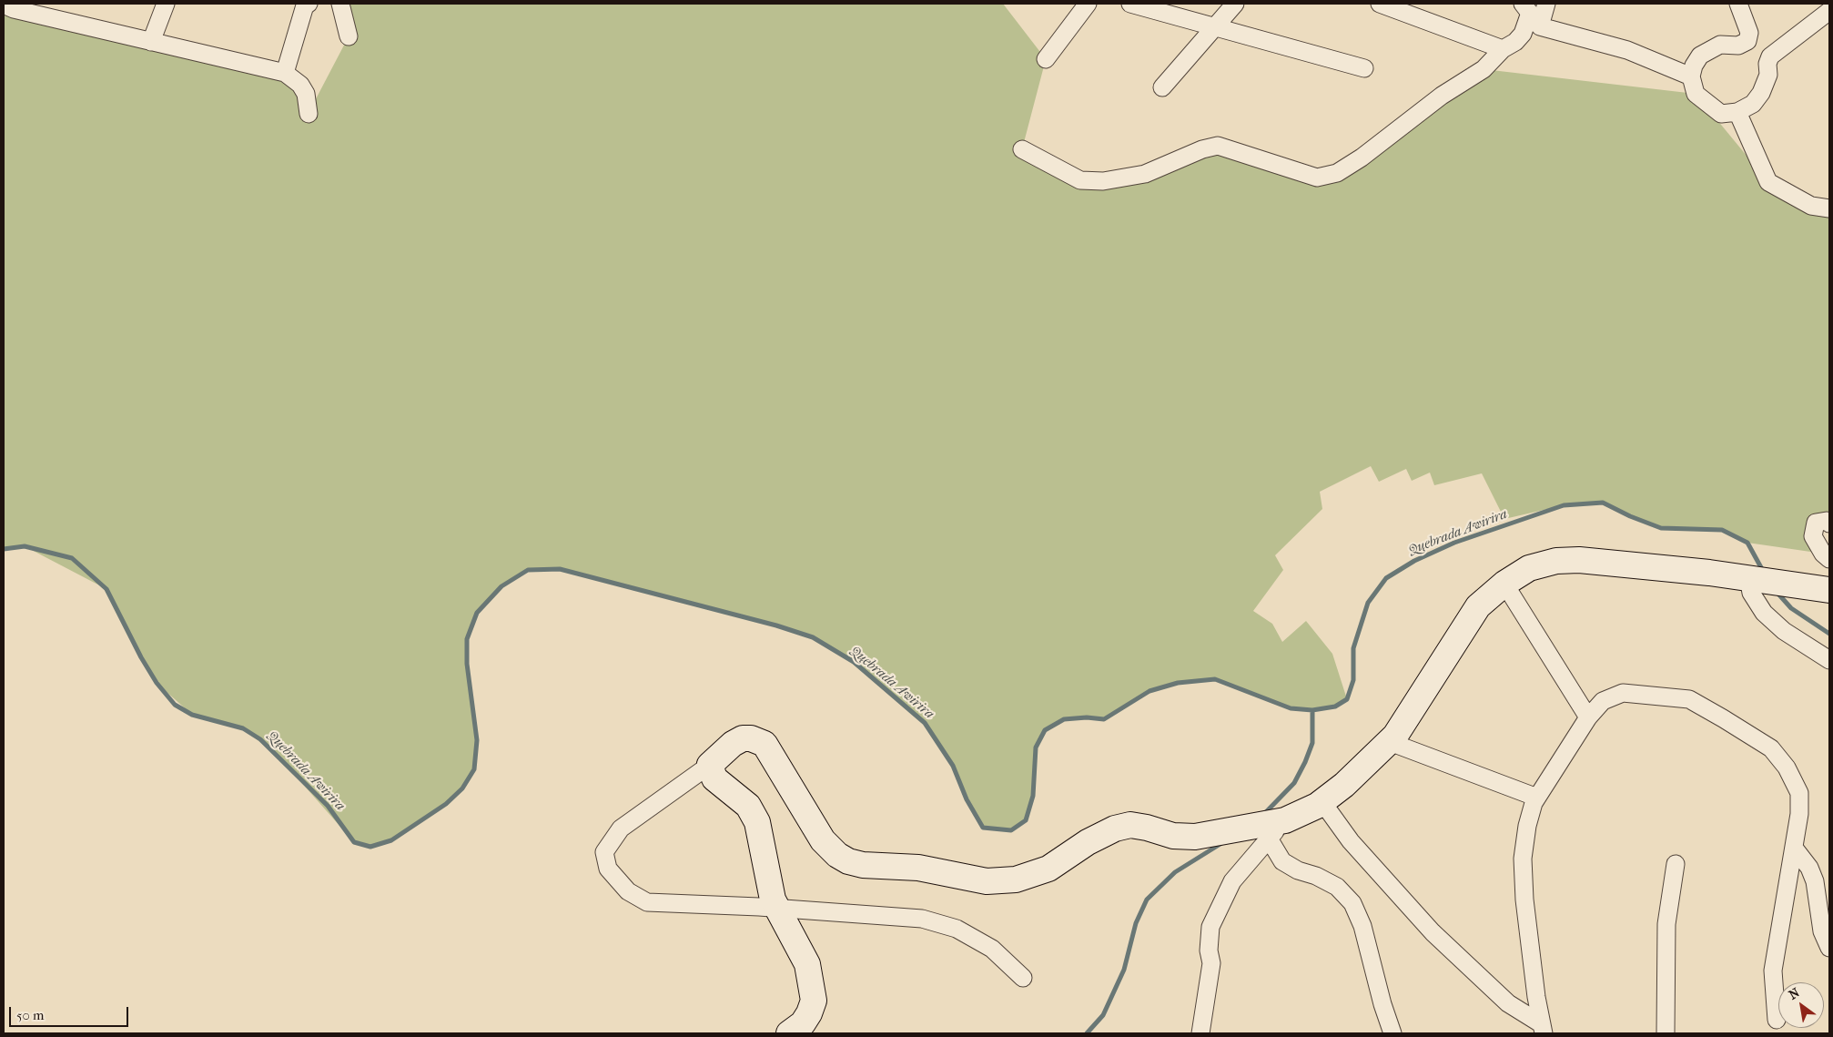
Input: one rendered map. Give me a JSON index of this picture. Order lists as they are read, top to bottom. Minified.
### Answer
{"water":["Quebrada Awirira"],"scale_bar":"50 m","north":"top left"}
